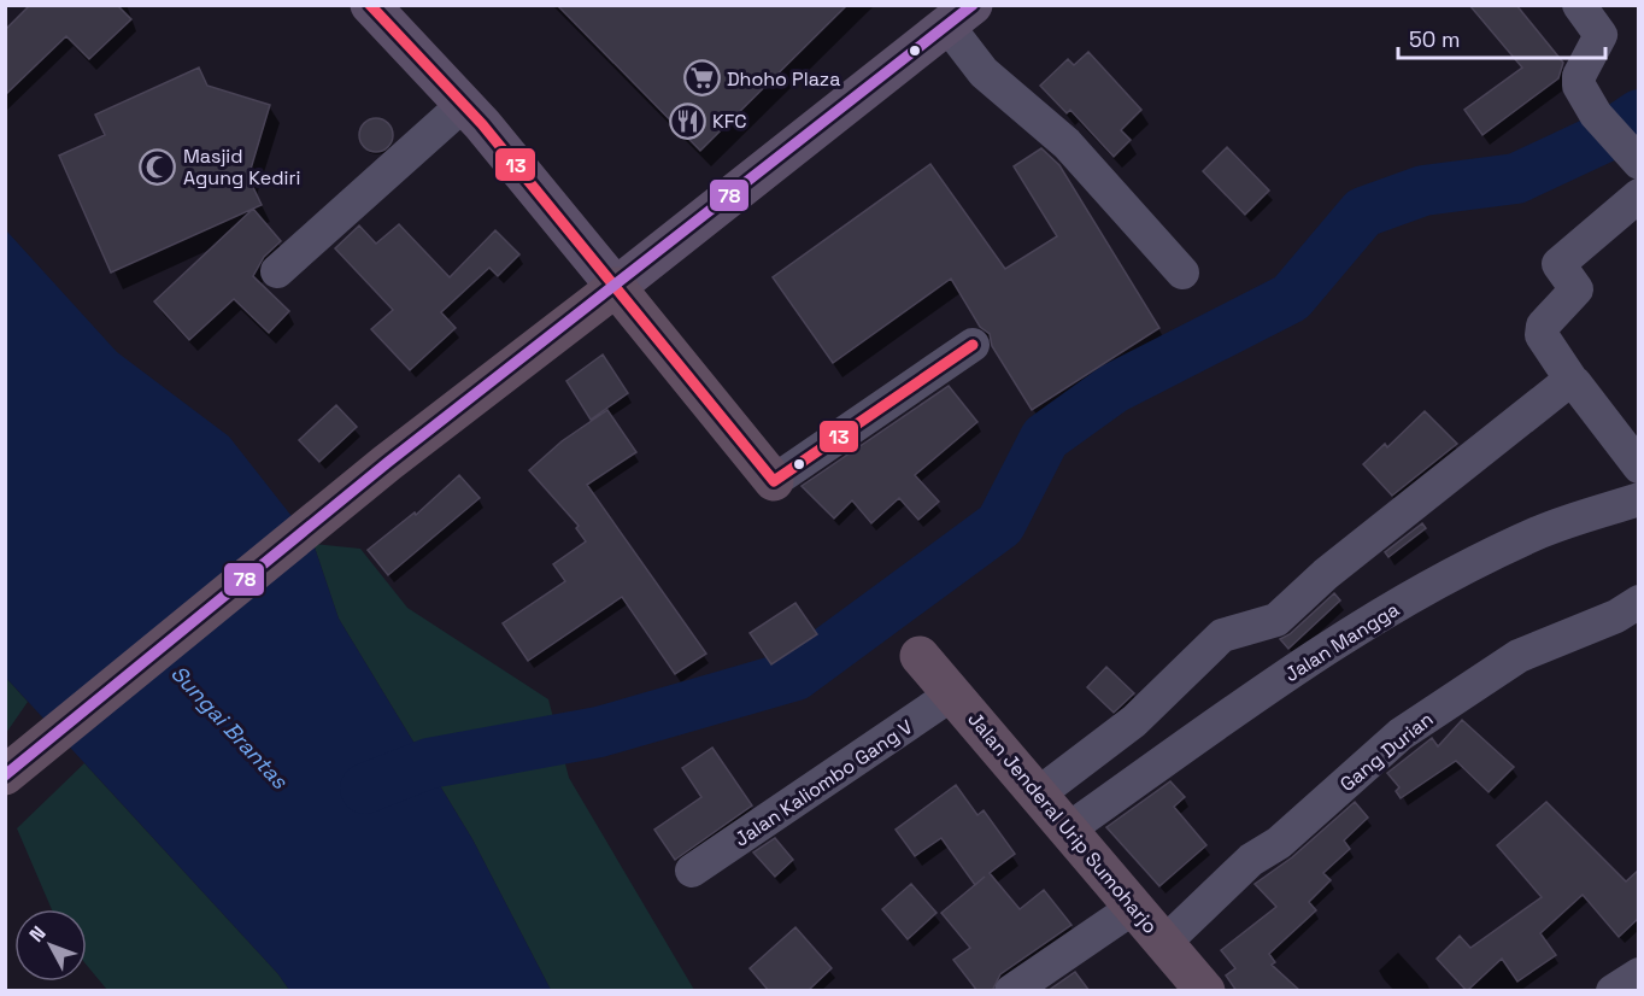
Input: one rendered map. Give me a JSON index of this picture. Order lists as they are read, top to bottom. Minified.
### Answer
{"streets":{"highway":["Jalan Jenderal Urip Sumoharjo"],"street":["Jalan Mangga","Gang Durian","Jalan Kaliombo Gang V"]},"crossings":[["Jalan Mangga","Jalan Jenderal Urip Sumoharjo"],["Gang Durian","Jalan Jenderal Urip Sumoharjo"],["Jalan Kaliombo Gang V","Jalan Jenderal Urip Sumoharjo"]],"water":["Sungai Brantas"],"places":{"supermarket":["Dhoho Plaza"],"restaurant":["KFC"],"mosque":["Masjid Agung Kediri"]},"lines":["transit line 13","transit line 78"],"scale_bar":"50 m","north":"top left"}
